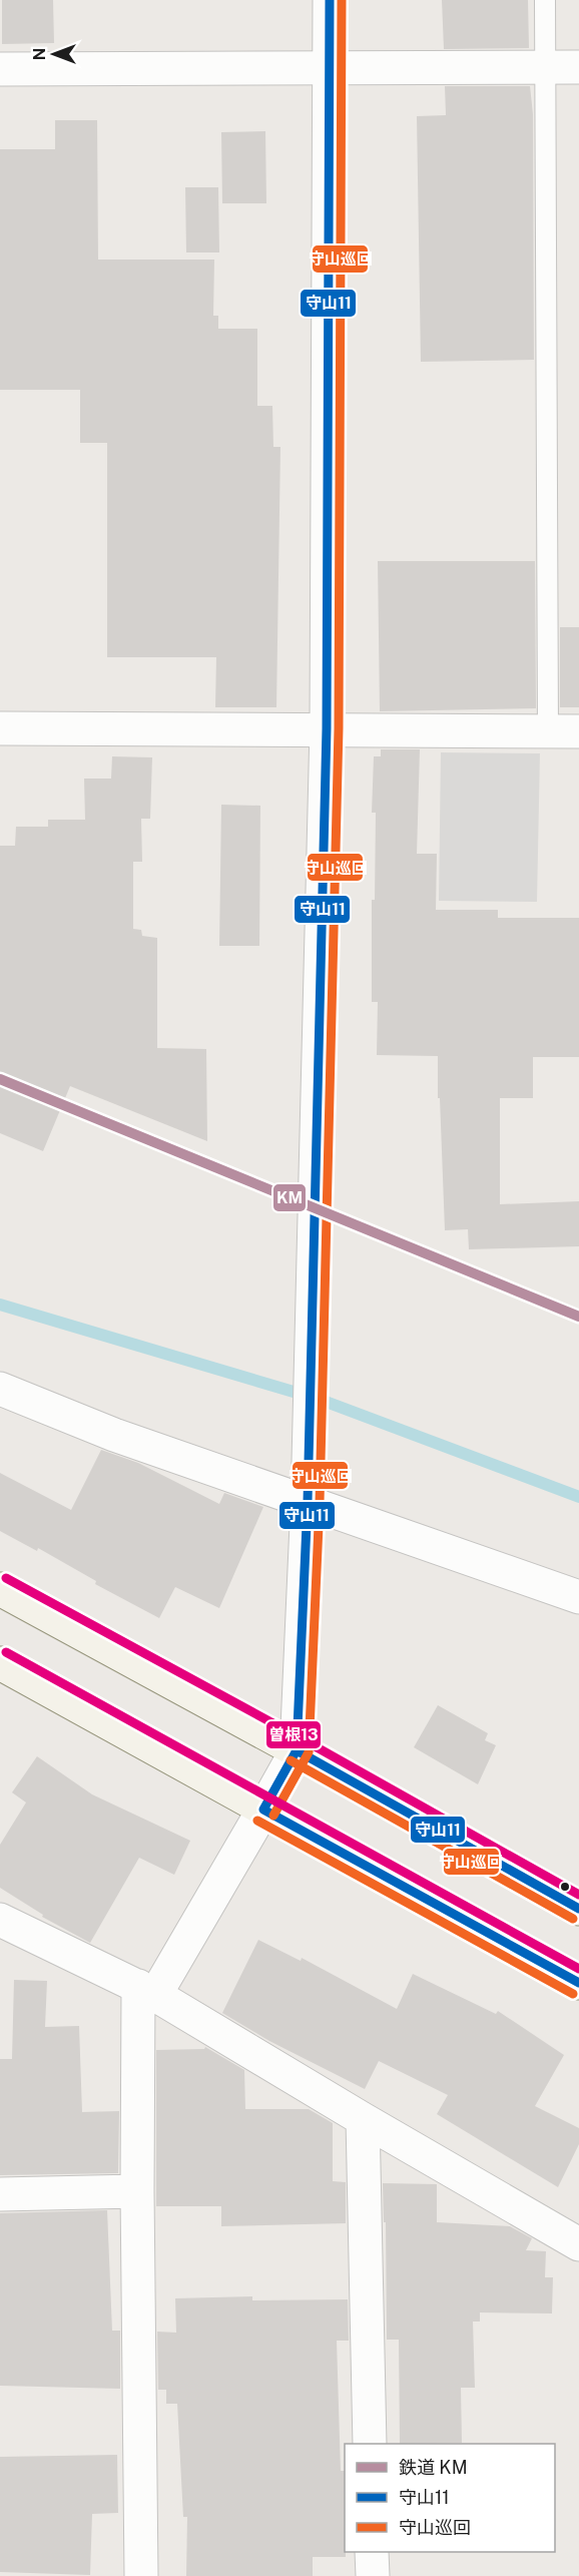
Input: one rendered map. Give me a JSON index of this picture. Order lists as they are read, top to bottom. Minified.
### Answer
{"lines":["transit line 守山11","transit line 守山巡回","rail line KM","transit line 曽根13"],"legend":["鉄道 KM","守山11","守山巡回"],"north":"left"}
